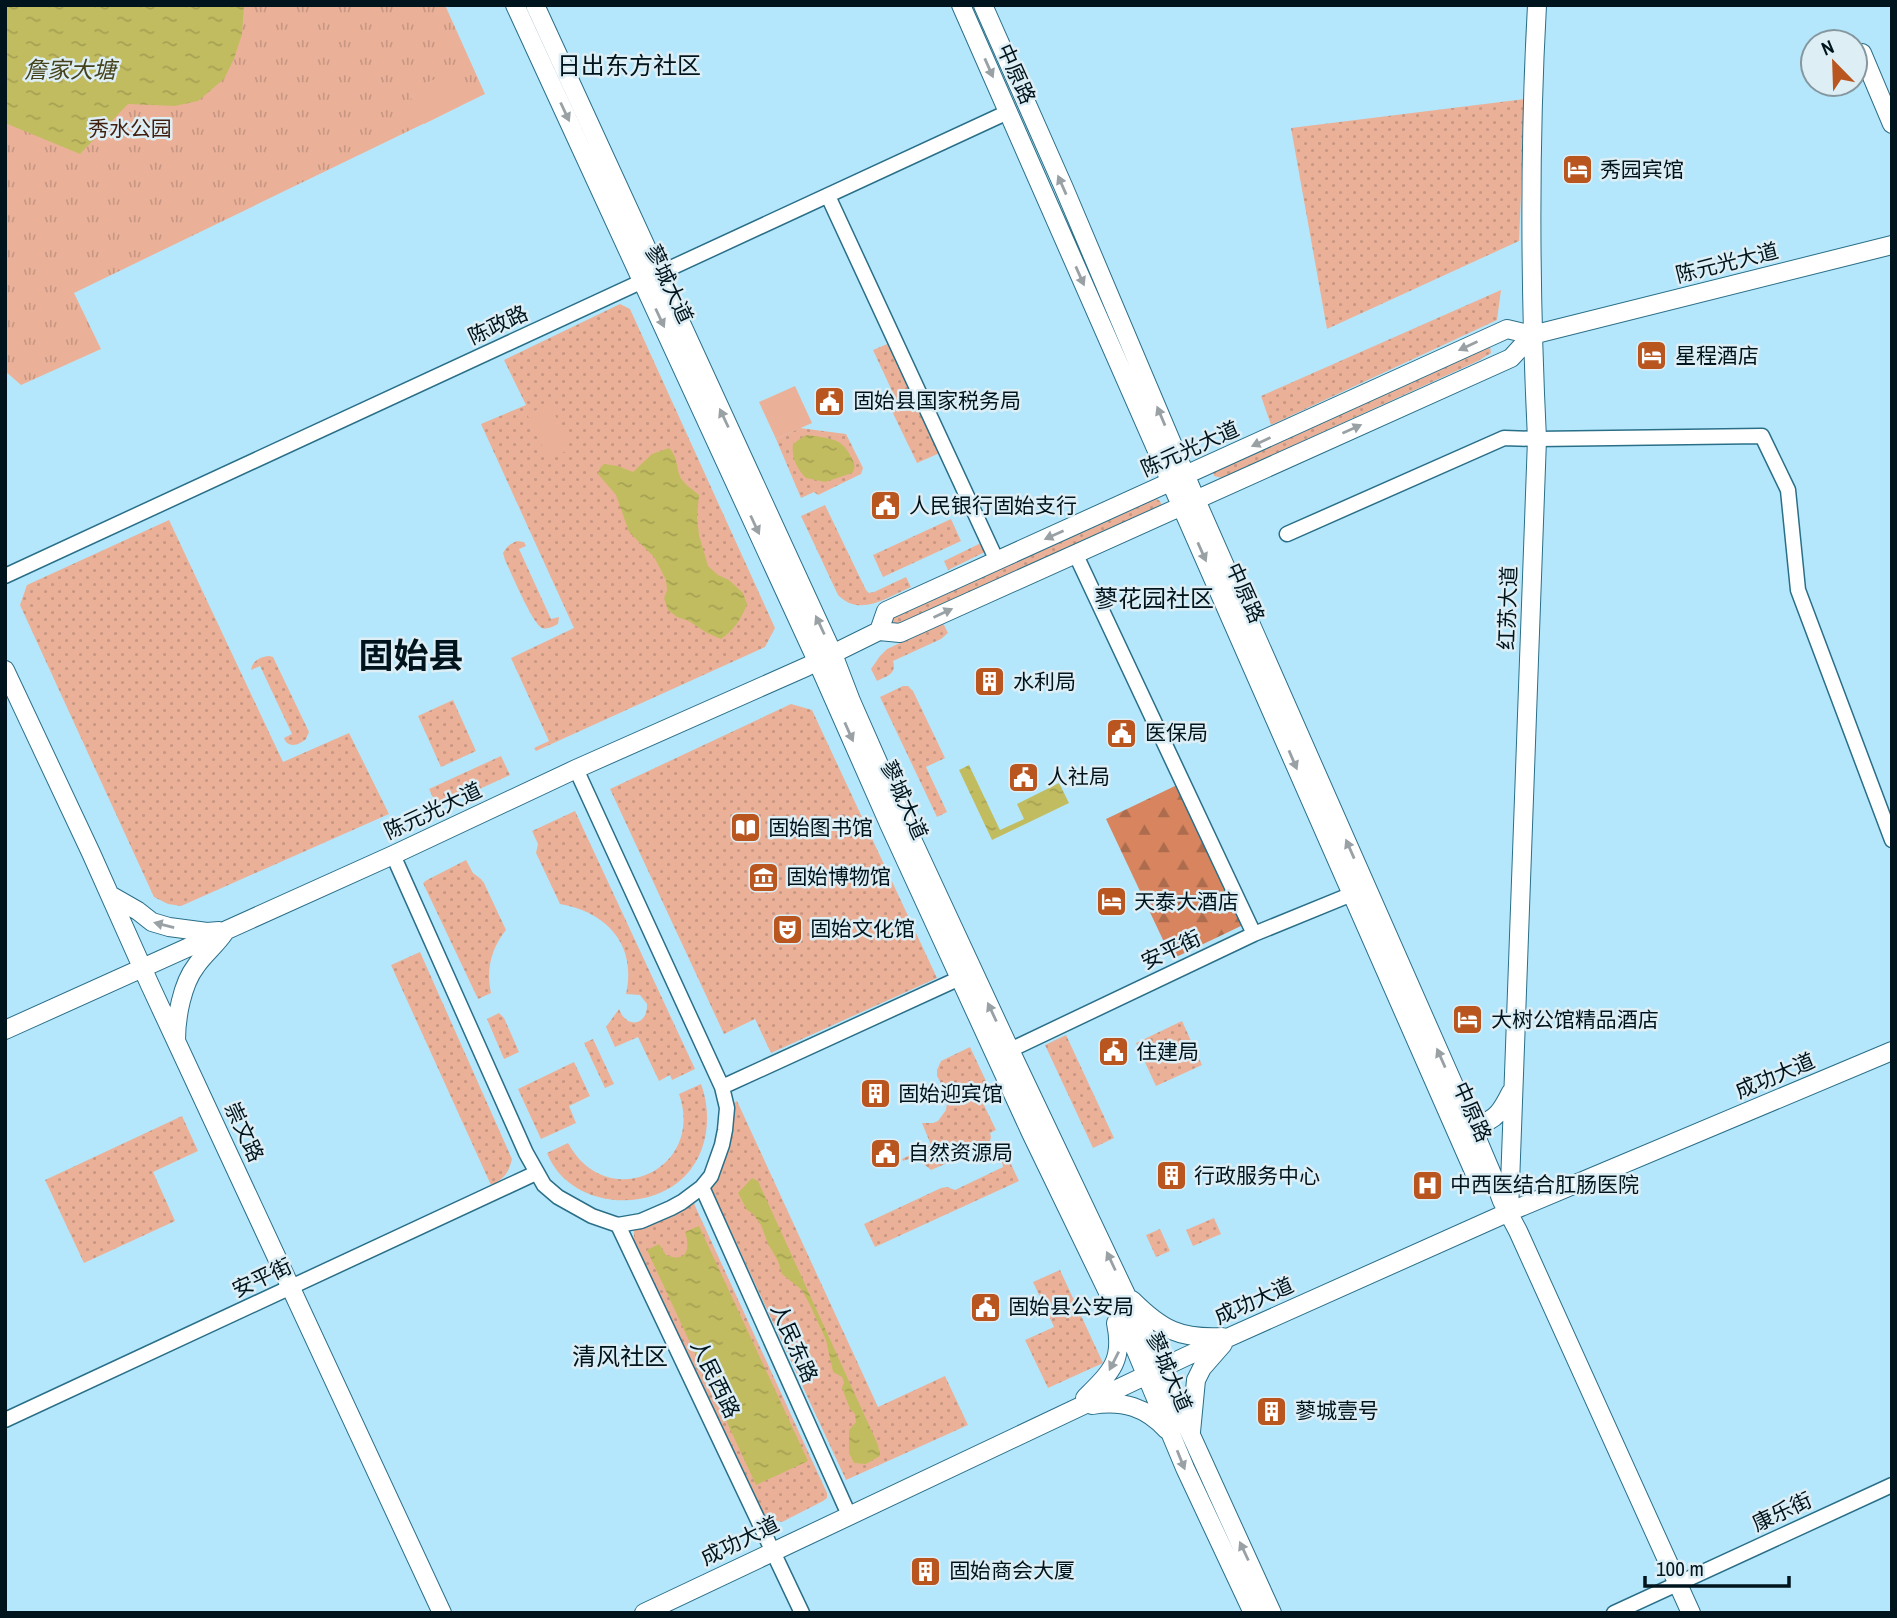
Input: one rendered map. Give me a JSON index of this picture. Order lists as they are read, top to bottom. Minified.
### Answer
{"streets":{"main road":["中原路","陈元光大道","蓼城大道","红苏大道","成功大道","崇文路"],"street":["陈政路","安平街","人民东路","人民西路","康乐街"]},"crossings":[["中原路","陈元光大道"],["中原路","陈政路"],["中原路","红苏大道"],["中原路","安平街"],["中原路","成功大道"],["中原路","康乐街"],["陈元光大道","蓼城大道"],["陈元光大道","红苏大道"],["陈元光大道","崇文路"],["蓼城大道","陈政路"],["蓼城大道","安平街"],["蓼城大道","成功大道"],["红苏大道","成功大道"],["安平街","崇文路"],["成功大道","人民东路"],["成功大道","人民西路"]],"districts":["日出东方社区","蓼花园社区","固始县","清风社区"],"water":["詹家大塘"],"parks":["秀水公园"],"places":{"hotel":["秀园宾馆","星程酒店","天泰大酒店","大树公馆精品酒店"],"public building":["固始县国家税务局","人民银行固始支行","医保局","人社局","住建局","自然资源局","固始县公安局"],"building":["水利局","固始迎宾馆","行政服务中心","蓼城壹号","固始商会大厦"],"library":["固始图书馆"],"museum":["固始博物馆"],"theatre":["固始文化馆"],"hospital":["中西医结合肛肠医院"]},"scale_bar":"100 m","north":"top left"}
